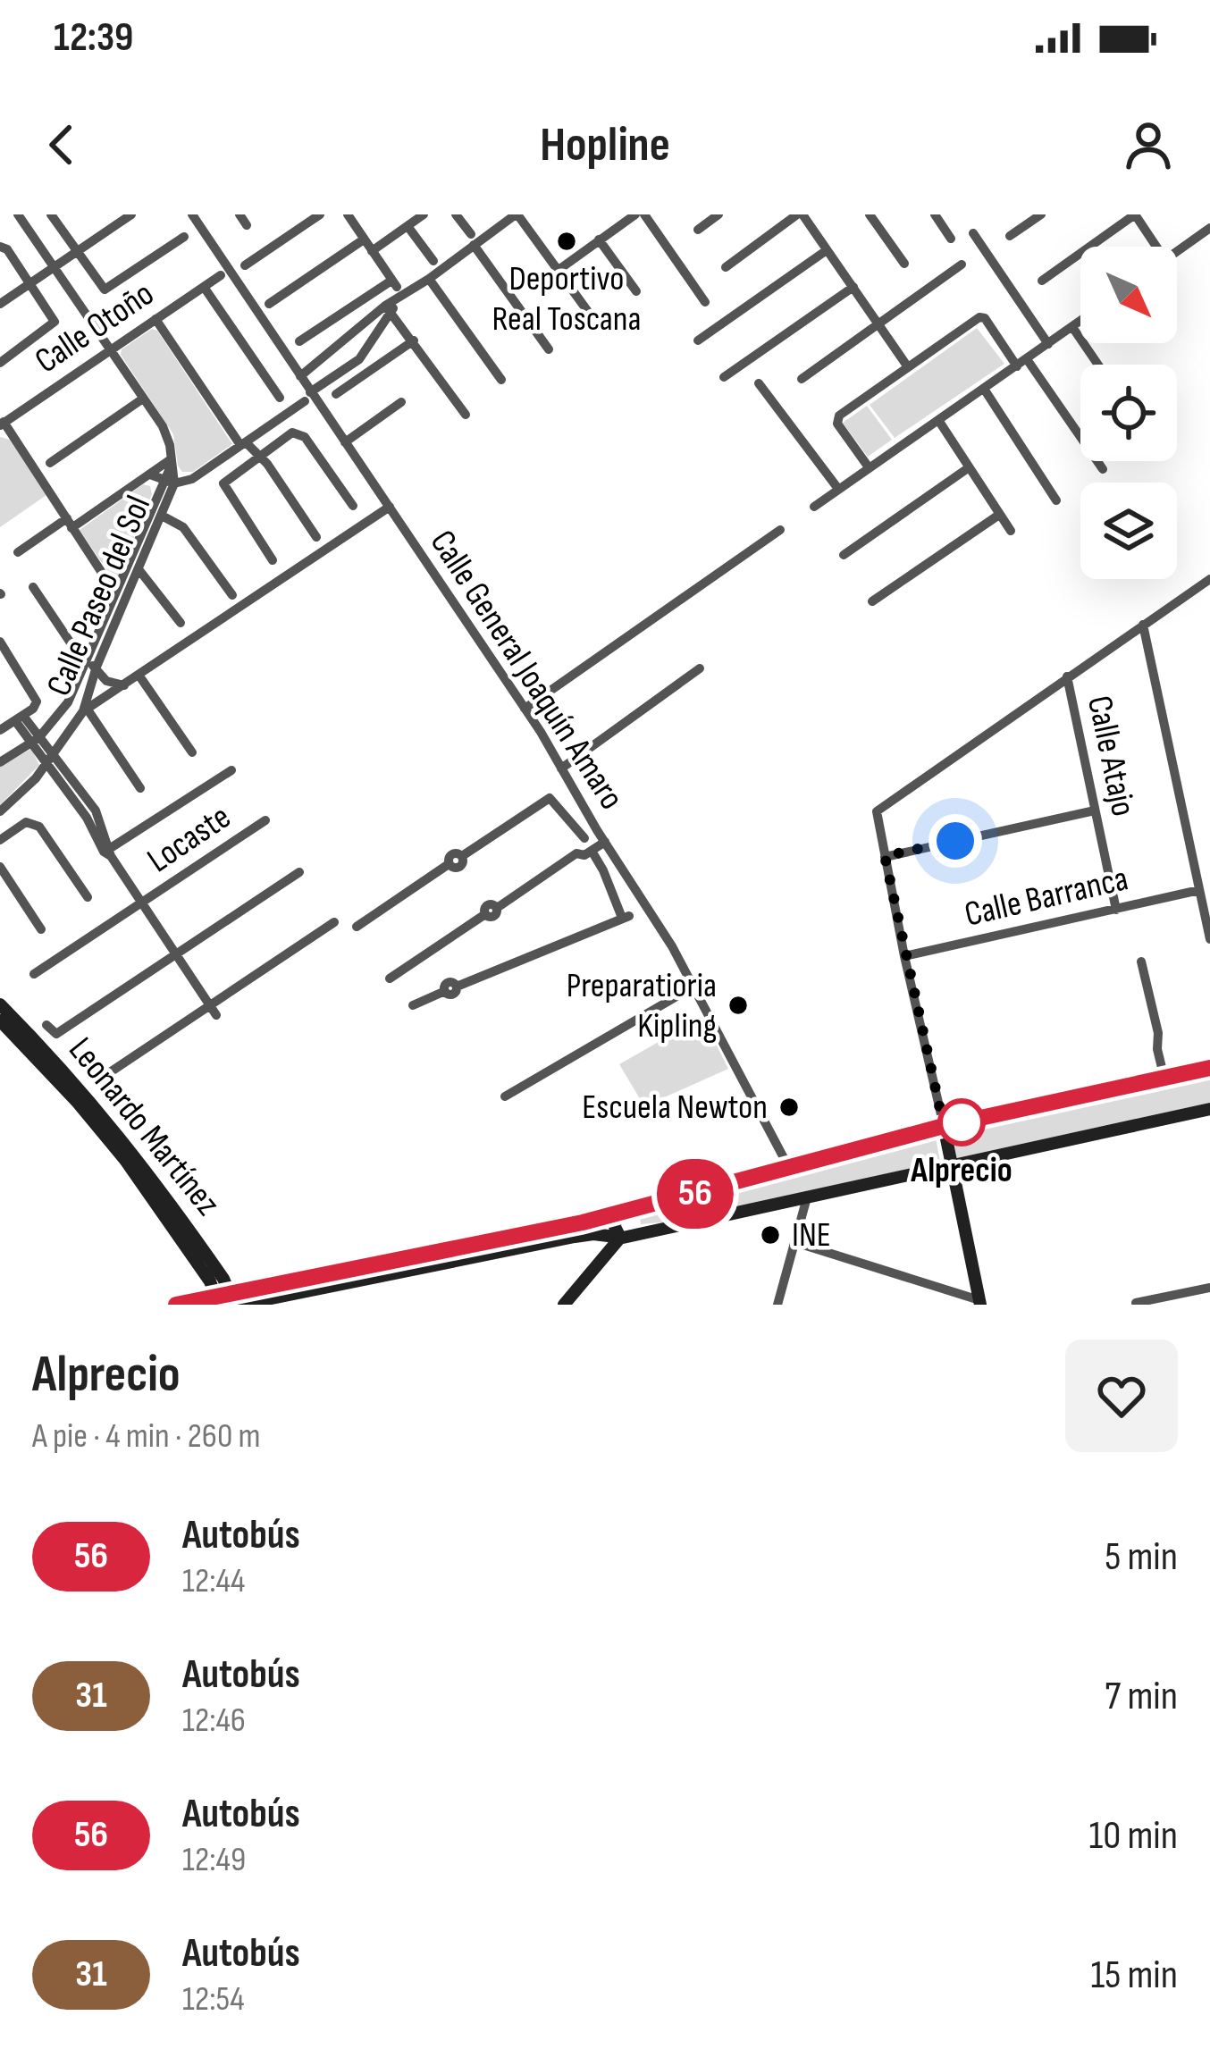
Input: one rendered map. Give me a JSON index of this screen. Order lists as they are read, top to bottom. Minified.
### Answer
{"streets":{"main road":["Leonardo Martínez"],"street":["Calle Otoño","Calle Paseo del Sol","Calle General Joaquín Amaro","Calle Atajo","Locaste","Calle Barranca"]},"crossings":[["Calle Atajo","Calle Barranca"]],"places":["Deportivo Real Toscana","Preparatioria Kipling","Escuela Newton","Alprecio","INE"],"lines":["bus line 56"],"north":"bottom right","page":{"status":"12:39","header":"Hopline","on_map":"56","heading":["Alprecio","A pie · 4 min · 260 m"],"list":[{"mark":"56","name":"Autobús","note":"12:44","value":"5 min"},{"mark":"31","name":"Autobús","note":"12:46","value":"7 min"},{"mark":"56","name":"Autobús","note":"12:49","value":"10 min"},{"mark":"31","name":"Autobús","note":"12:54","value":"15 min"}]}}
